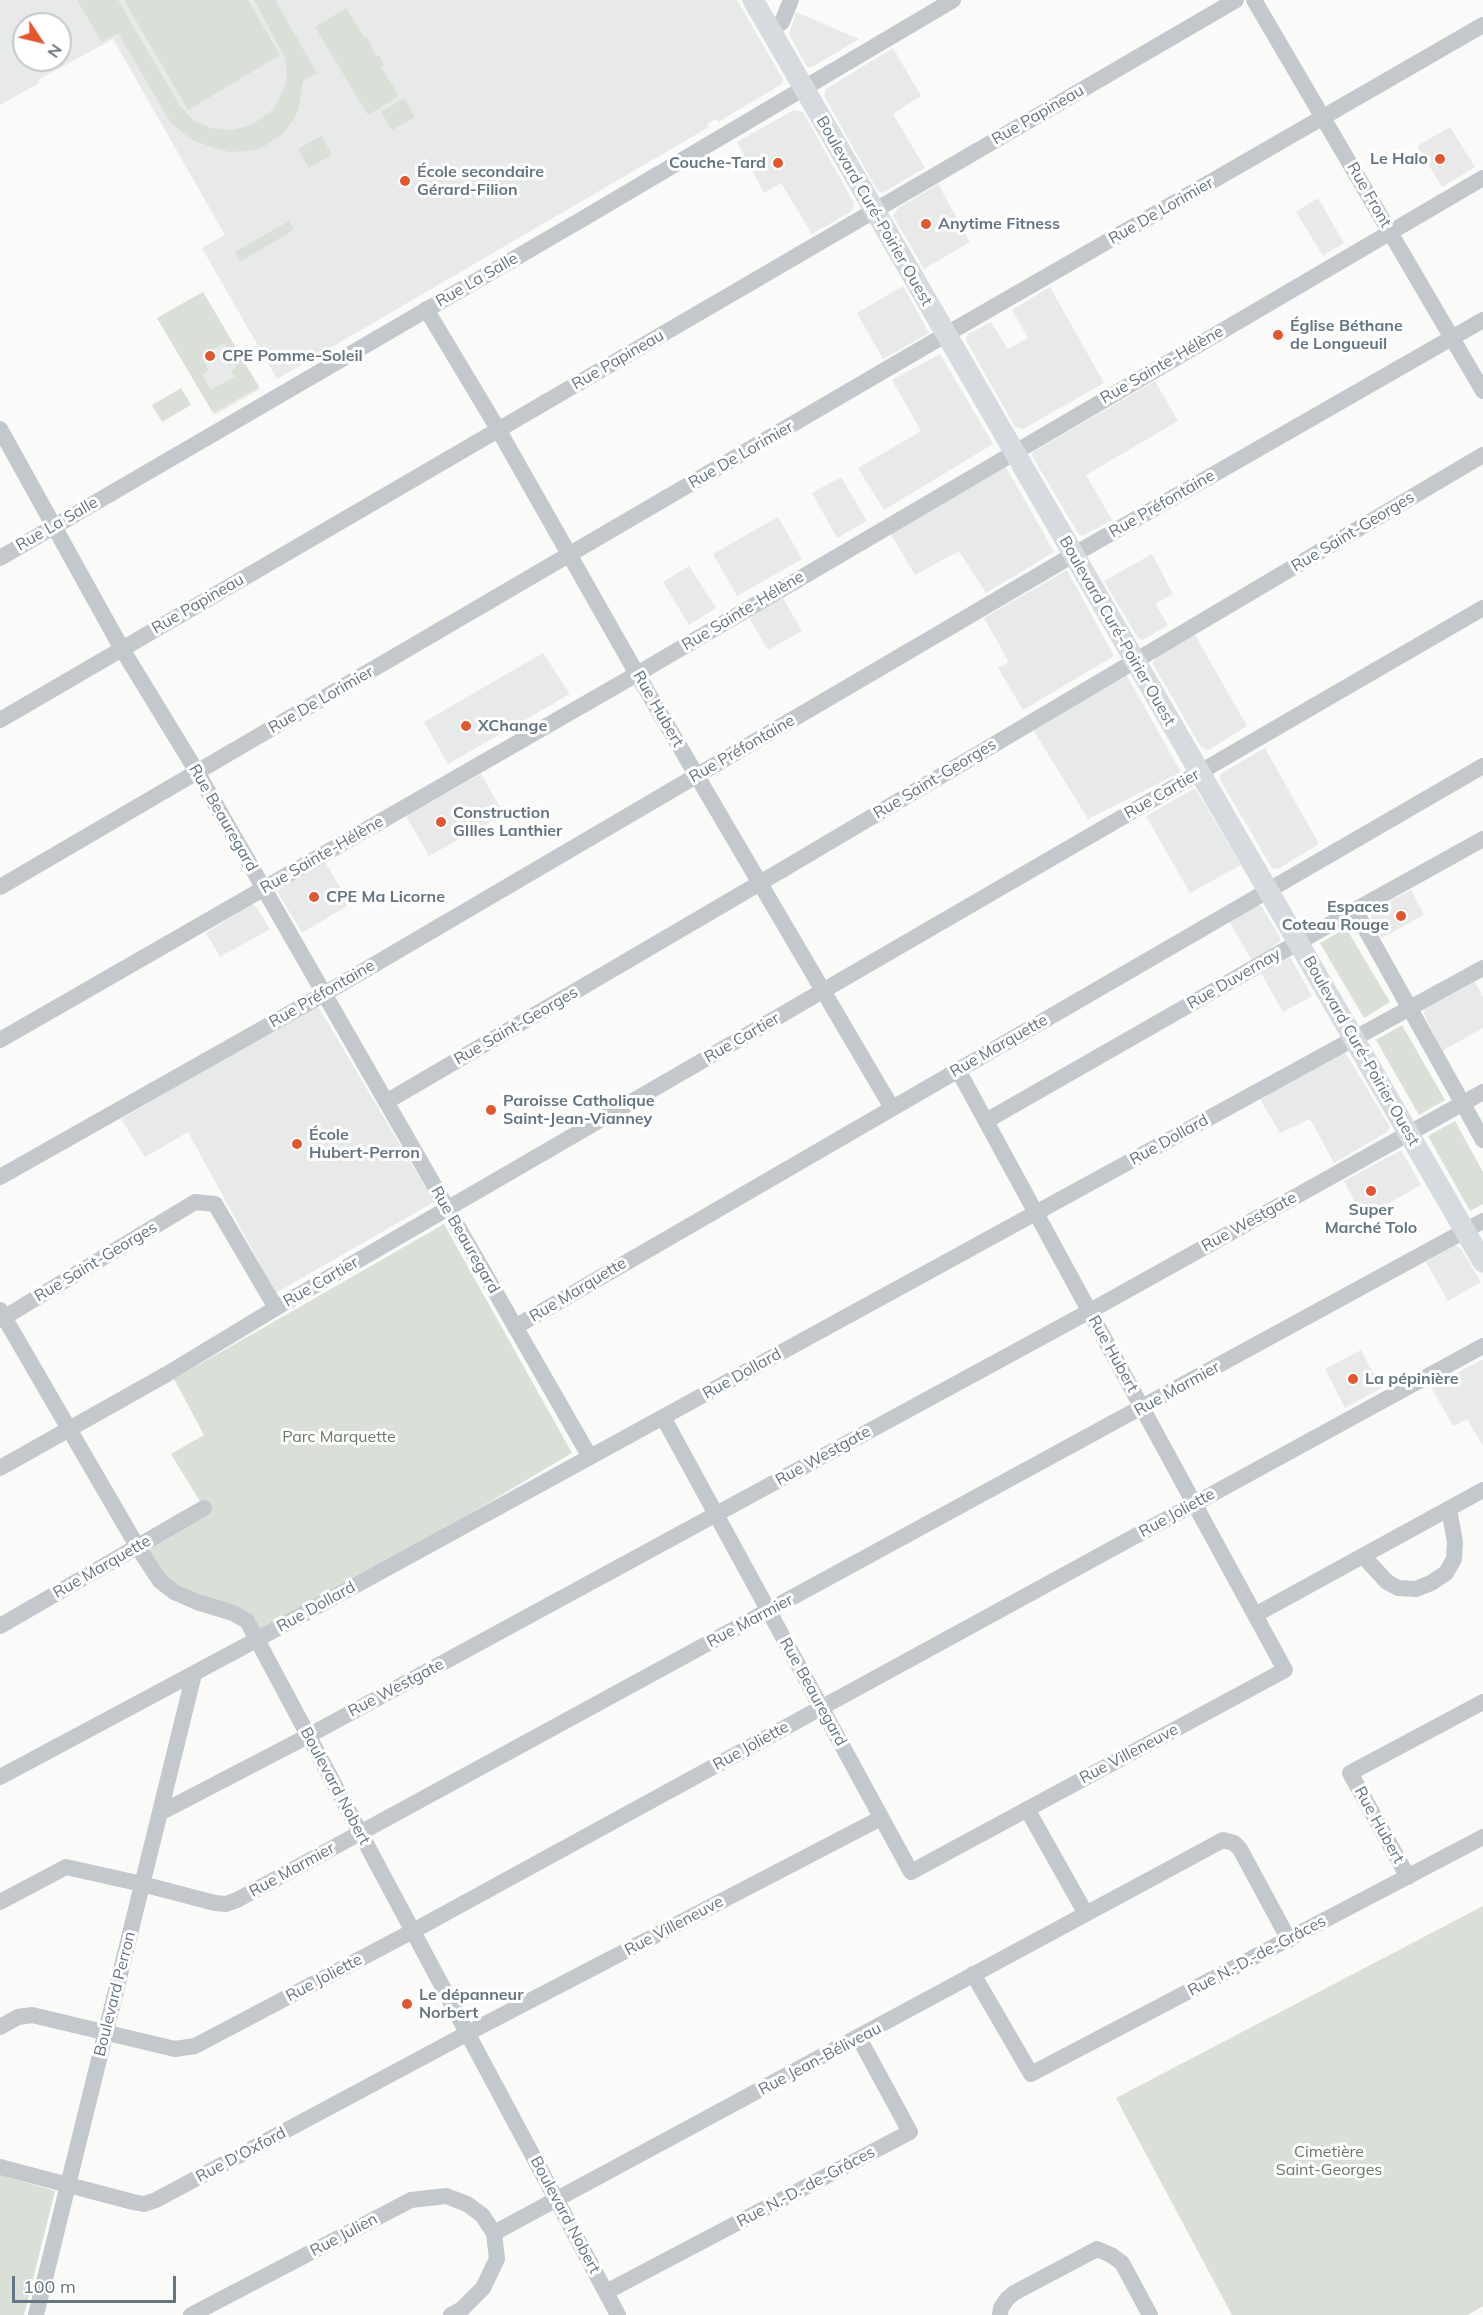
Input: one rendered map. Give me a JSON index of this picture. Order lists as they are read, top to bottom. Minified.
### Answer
{"streets":{"main road":["Boulevard Curé-Poirier Ouest"],"street":["Rue Papineau","Rue Front","Rue De Lorimier","Rue La Salle","Rue Sainte-Hélène","Rue Préfontaine","Rue Saint-Georges","Rue Hubert","Rue Cartier","Rue Beauregard","Rue Duvernay","Rue Marquette","Rue Dollard","Rue Westgate","Rue Marmier","Rue Joliette","Rue Villeneuve","Boulevard Nobert","Rue N.-D.-de-Grâces","Boulevard Perron","Rue Jean-Béliveau","Rue D'Oxford","Rue Julien"]},"crossings":[["Rue Papineau","Boulevard Curé-Poirier Ouest"],["Rue Papineau","Rue Hubert"],["Rue Papineau","Rue Beauregard"],["Rue Front","Rue De Lorimier"],["Rue Front","Rue Sainte-Hélène"],["Rue Front","Rue Préfontaine"],["Boulevard Curé-Poirier Ouest","Rue De Lorimier"],["Boulevard Curé-Poirier Ouest","Rue La Salle"],["Boulevard Curé-Poirier Ouest","Rue Sainte-Hélène"],["Boulevard Curé-Poirier Ouest","Rue Préfontaine"],["Boulevard Curé-Poirier Ouest","Rue Saint-Georges"],["Boulevard Curé-Poirier Ouest","Rue Cartier"],["Boulevard Curé-Poirier Ouest","Rue Duvernay"],["Boulevard Curé-Poirier Ouest","Rue Marquette"],["Boulevard Curé-Poirier Ouest","Rue Dollard"],["Boulevard Curé-Poirier Ouest","Rue Westgate"],["Boulevard Curé-Poirier Ouest","Rue Marmier"],["Rue De Lorimier","Rue Hubert"],["Rue De Lorimier","Rue Beauregard"],["Rue La Salle","Rue Hubert"],["Rue La Salle","Rue Beauregard"],["Rue Sainte-Hélène","Rue Hubert"],["Rue Sainte-Hélène","Rue Beauregard"],["Rue Préfontaine","Rue Hubert"],["Rue Préfontaine","Rue Beauregard"],["Rue Saint-Georges","Rue Hubert"],["Rue Saint-Georges","Rue Cartier"],["Rue Saint-Georges","Rue Beauregard"],["Rue Saint-Georges","Boulevard Nobert"],["Rue Hubert","Rue Cartier"],["Rue Hubert","Rue Duvernay"],["Rue Hubert","Rue Marquette"],["Rue Hubert","Rue Dollard"],["Rue Hubert","Rue Westgate"],["Rue Hubert","Rue Marmier"],["Rue Hubert","Rue Joliette"],["Rue Hubert","Rue Villeneuve"],["Rue Hubert","Rue N.-D.-de-Grâces"],["Rue Cartier","Rue Beauregard"],["Rue Cartier","Boulevard Nobert"],["Rue Beauregard","Rue Marquette"],["Rue Beauregard","Rue Dollard"],["Rue Beauregard","Rue Westgate"],["Rue Beauregard","Rue Marmier"],["Rue Beauregard","Rue Joliette"],["Rue Beauregard","Rue Villeneuve"],["Rue Marquette","Boulevard Nobert"],["Rue Dollard","Boulevard Nobert"],["Rue Dollard","Boulevard Perron"],["Rue Westgate","Boulevard Nobert"],["Rue Westgate","Boulevard Perron"],["Rue Marmier","Boulevard Nobert"],["Rue Marmier","Boulevard Perron"],["Rue Joliette","Boulevard Nobert"],["Rue Joliette","Boulevard Perron"],["Rue Villeneuve","Boulevard Nobert"],["Rue Villeneuve","Rue D'Oxford"],["Boulevard Nobert","Rue N.-D.-de-Grâces"],["Boulevard Nobert","Rue Jean-Béliveau"],["Boulevard Nobert","Rue D'Oxford"],["Rue N.-D.-de-Grâces","Rue Jean-Béliveau"],["Boulevard Perron","Rue D'Oxford"],["Rue Jean-Béliveau","Rue Julien"]],"parks":["Parc Marquette","Cimetière Saint-Georges"],"places":["Le Halo","Couche-Tard","École secondaire Gérard-Filion","Anytime Fitness","Église Béthane de Longueuil","CPE Pomme-Soleil","XChange","Construction GIlles Lanthier","CPE Ma Licorne","Espaces Coteau Rouge","Paroisse Catholique Saint-Jean-Vianney","École Hubert-Perron","Super Marché Tolo","La pépinière","Le dépanneur Norbert"],"scale_bar":"100 m","north":"bottom right"}
